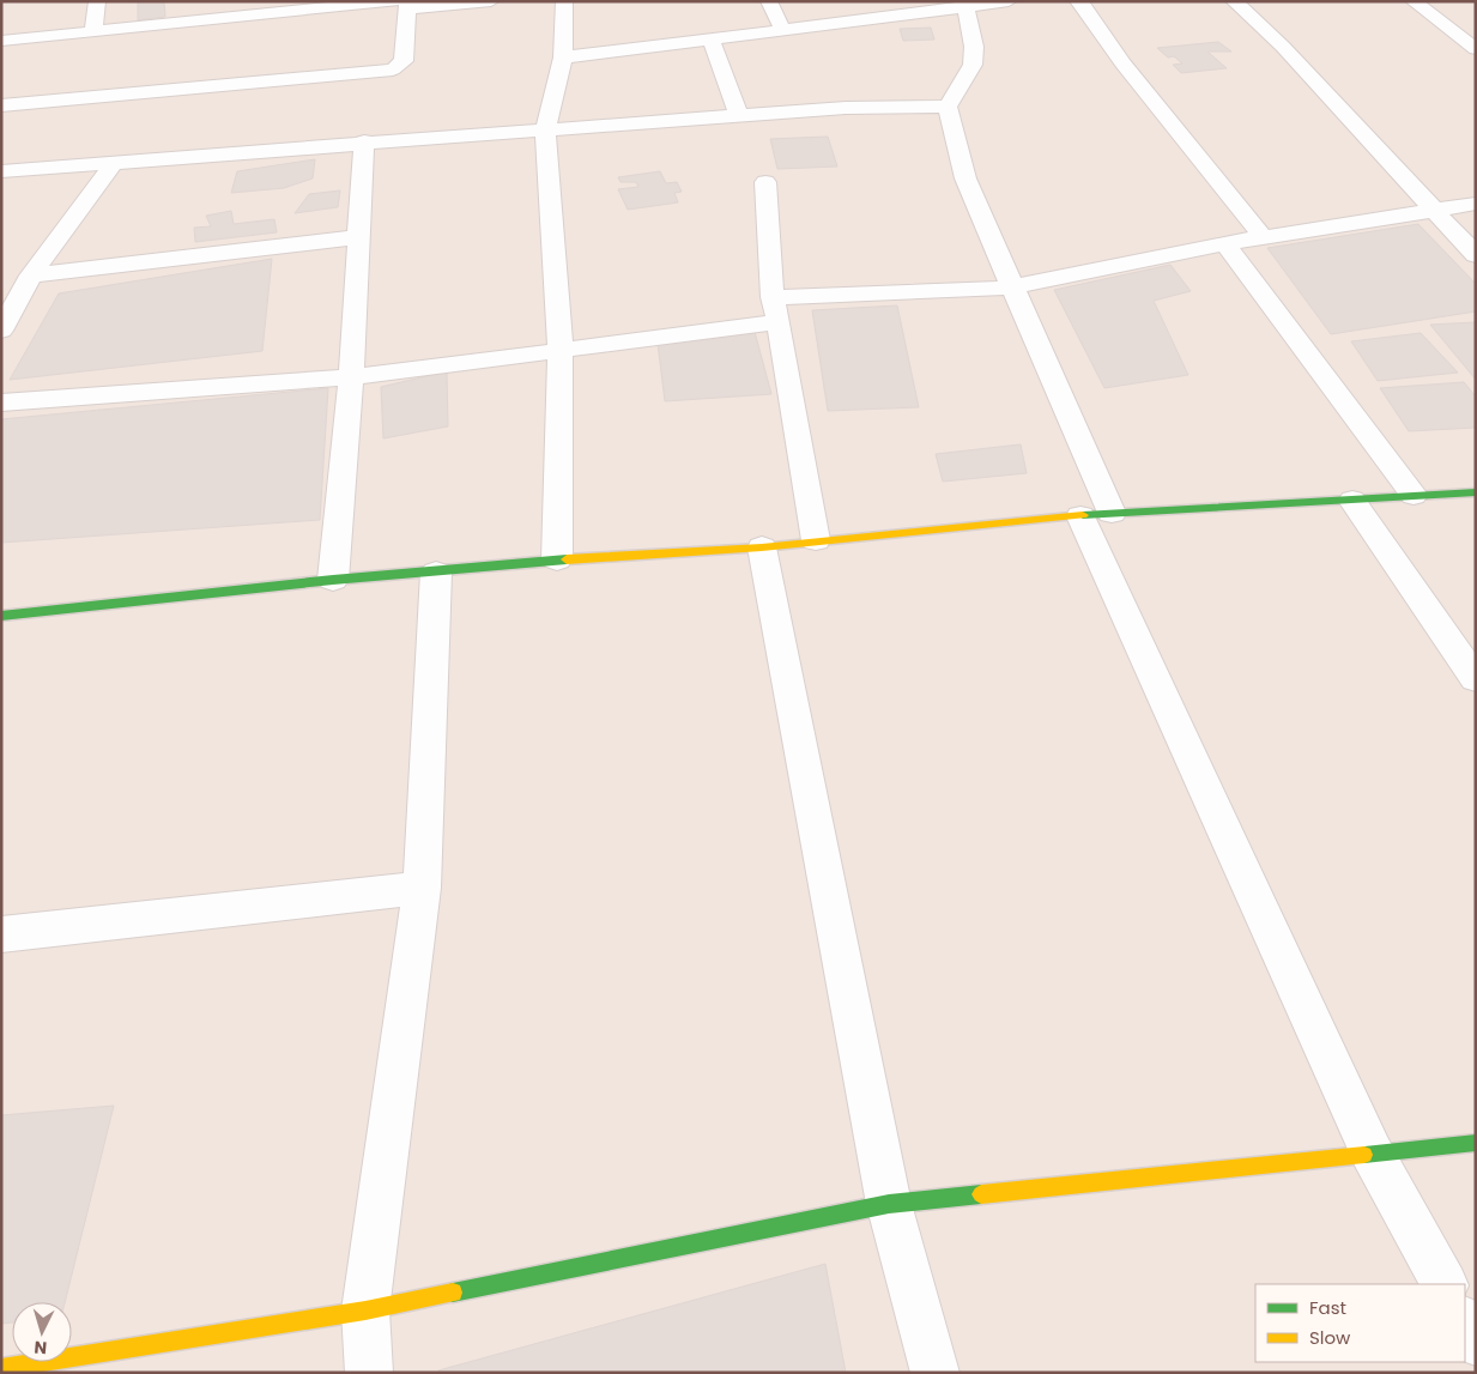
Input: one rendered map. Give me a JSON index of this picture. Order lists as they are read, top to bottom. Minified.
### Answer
{"legend":["Fast","Slow"],"north":"bottom"}
